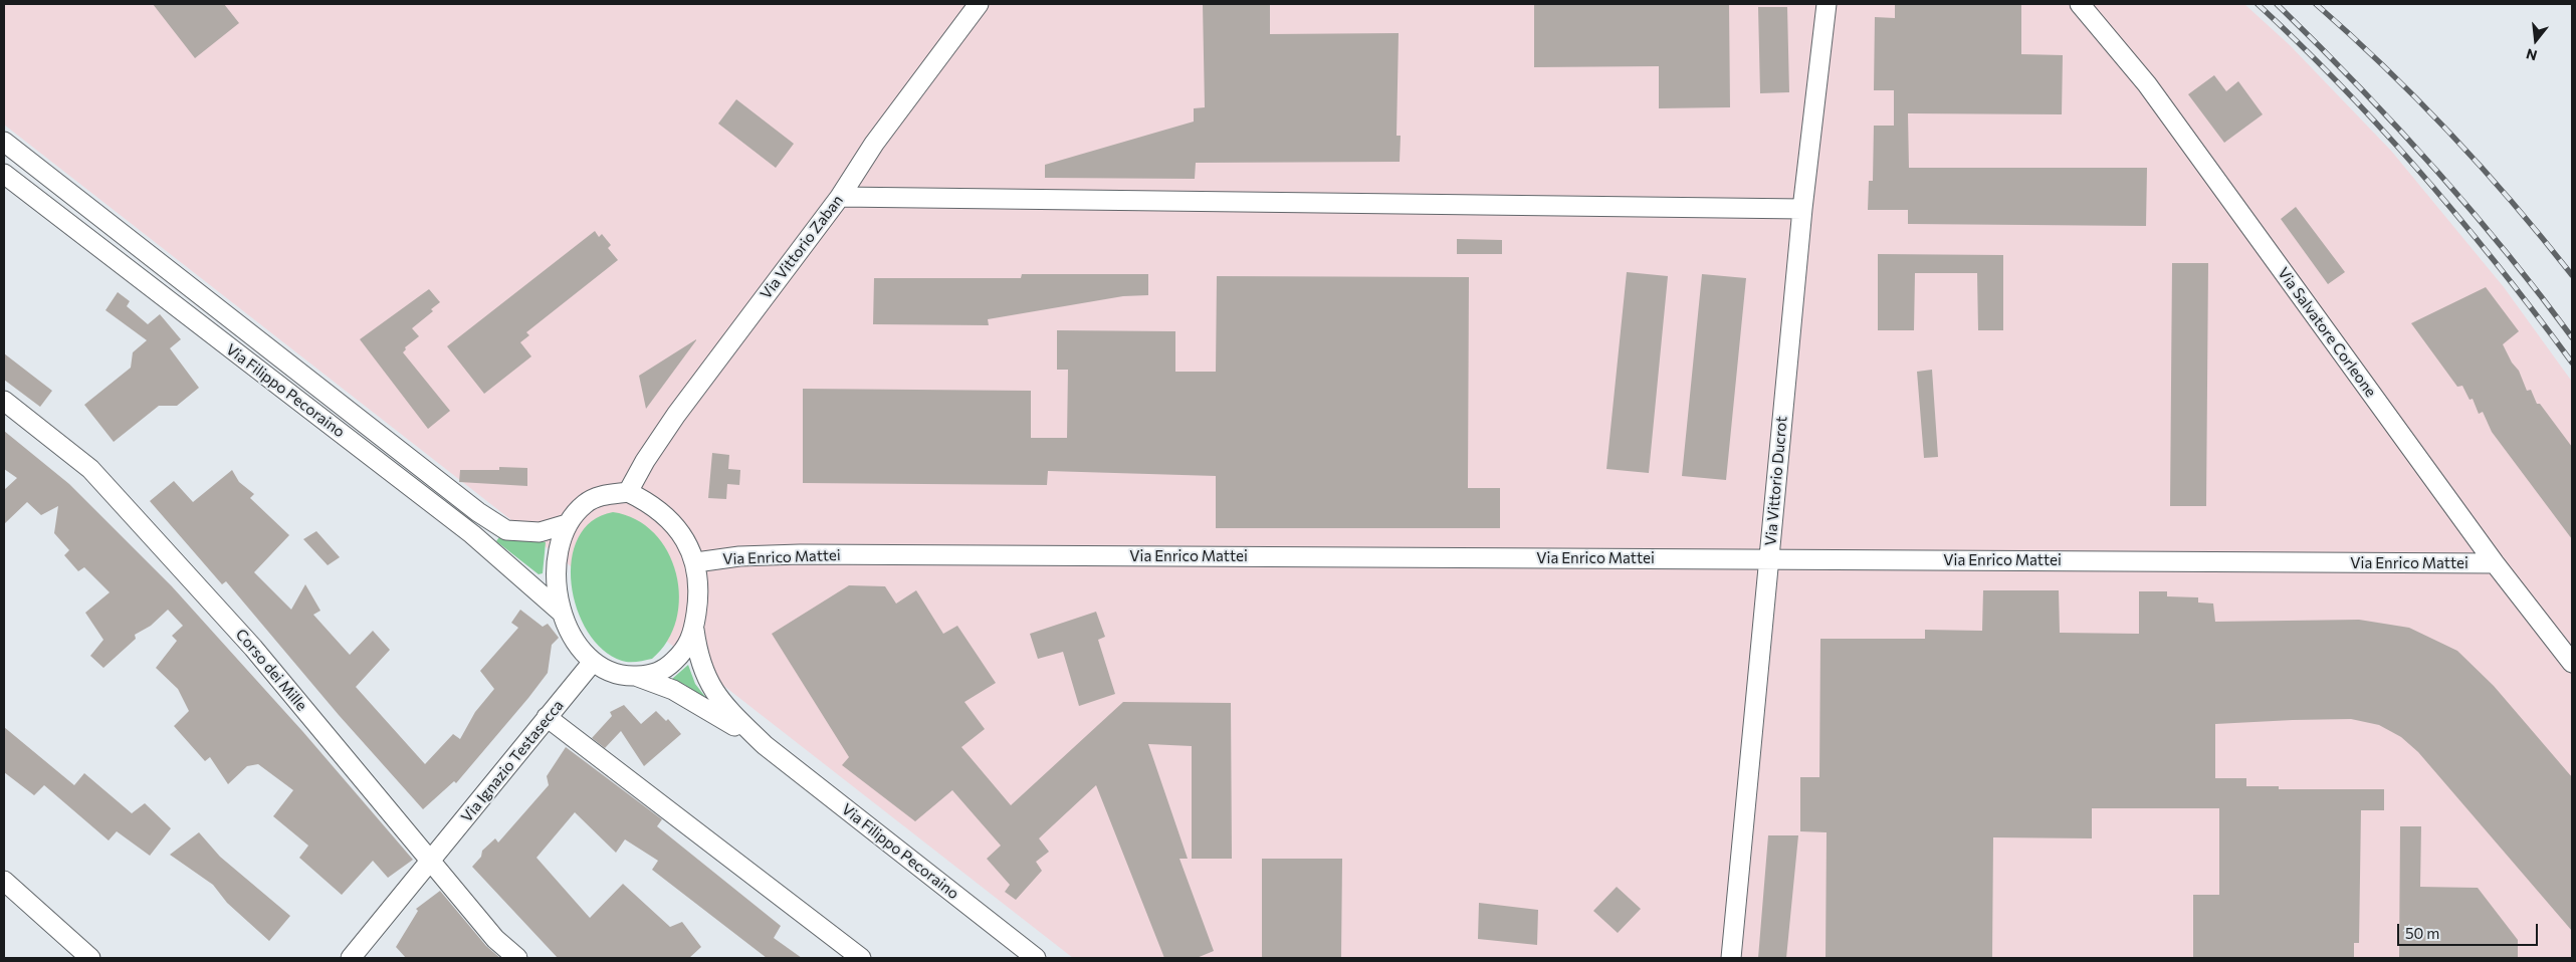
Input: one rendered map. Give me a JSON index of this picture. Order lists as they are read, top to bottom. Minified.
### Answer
{"streets":{"street":["Via Vittorio Zaban","Via Salvatore Corleone","Via Filippo Pecoraino","Via Vittorio Ducrot","Via Enrico Mattei","Corso dei Mille","Via Ignazio Testasecca"]},"crossings":[["Via Vittorio Zaban","Via Filippo Pecoraino"],["Via Vittorio Zaban","Via Enrico Mattei"],["Via Vittorio Zaban","Via Ignazio Testasecca"],["Via Salvatore Corleone","Via Enrico Mattei"],["Via Filippo Pecoraino","Via Enrico Mattei"],["Via Filippo Pecoraino","Via Ignazio Testasecca"],["Via Vittorio Ducrot","Via Enrico Mattei"],["Via Enrico Mattei","Via Ignazio Testasecca"],["Corso dei Mille","Via Ignazio Testasecca"]],"scale_bar":"50 m","north":"bottom"}
